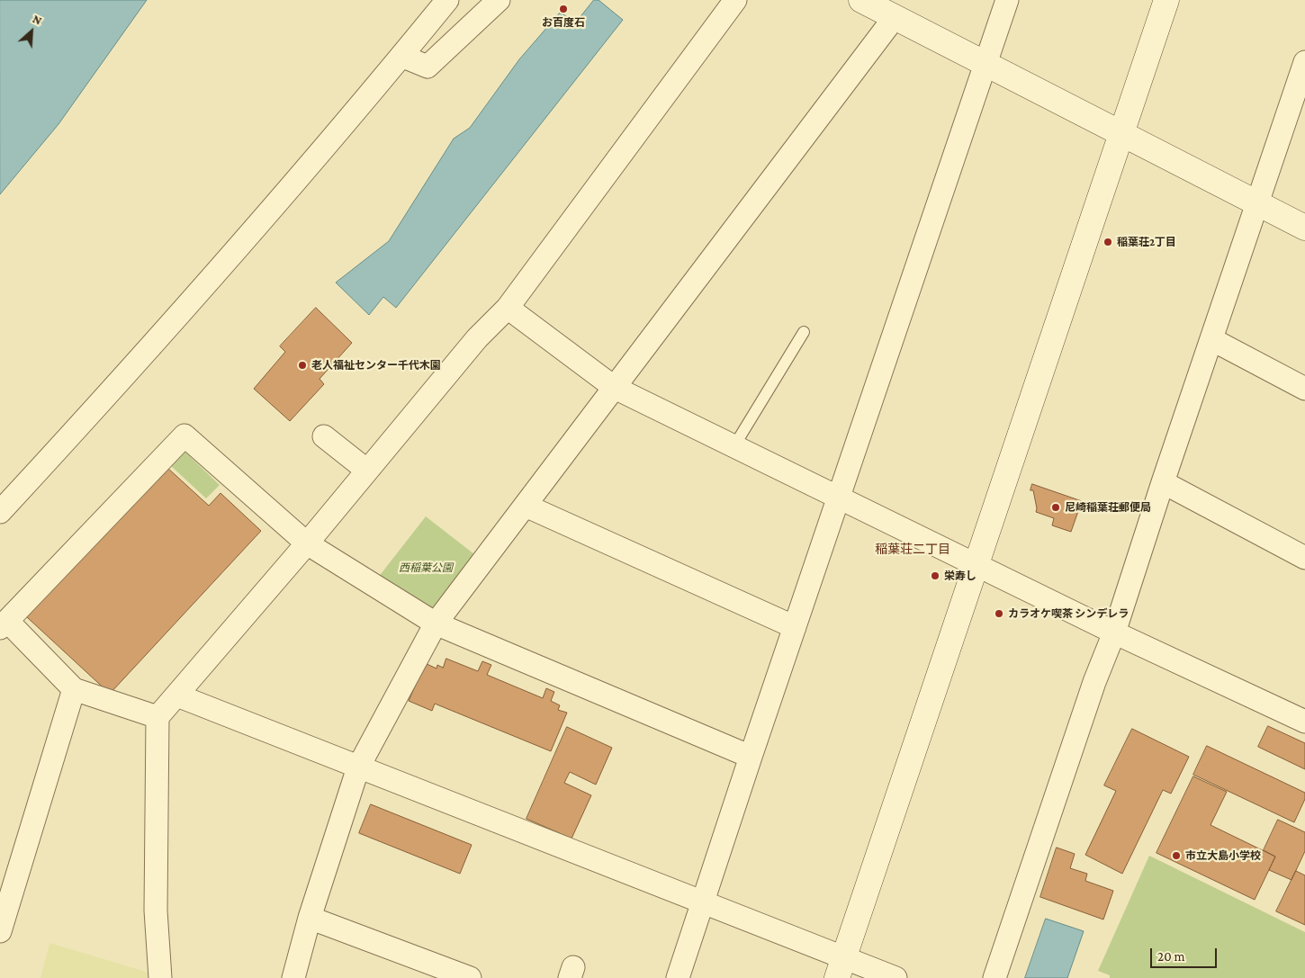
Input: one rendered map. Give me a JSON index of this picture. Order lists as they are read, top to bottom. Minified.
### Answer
{"districts":["稲葉荘二丁目"],"parks":["西稲葉公園"],"places":["お百度石","稲葉荘2丁目","老人福祉センター千代木園","尼崎稲葉荘郵便局","栄寿し","カラオケ喫茶 シンデレラ","市立大島小学校"],"scale_bar":"20 m","north":"top right"}
